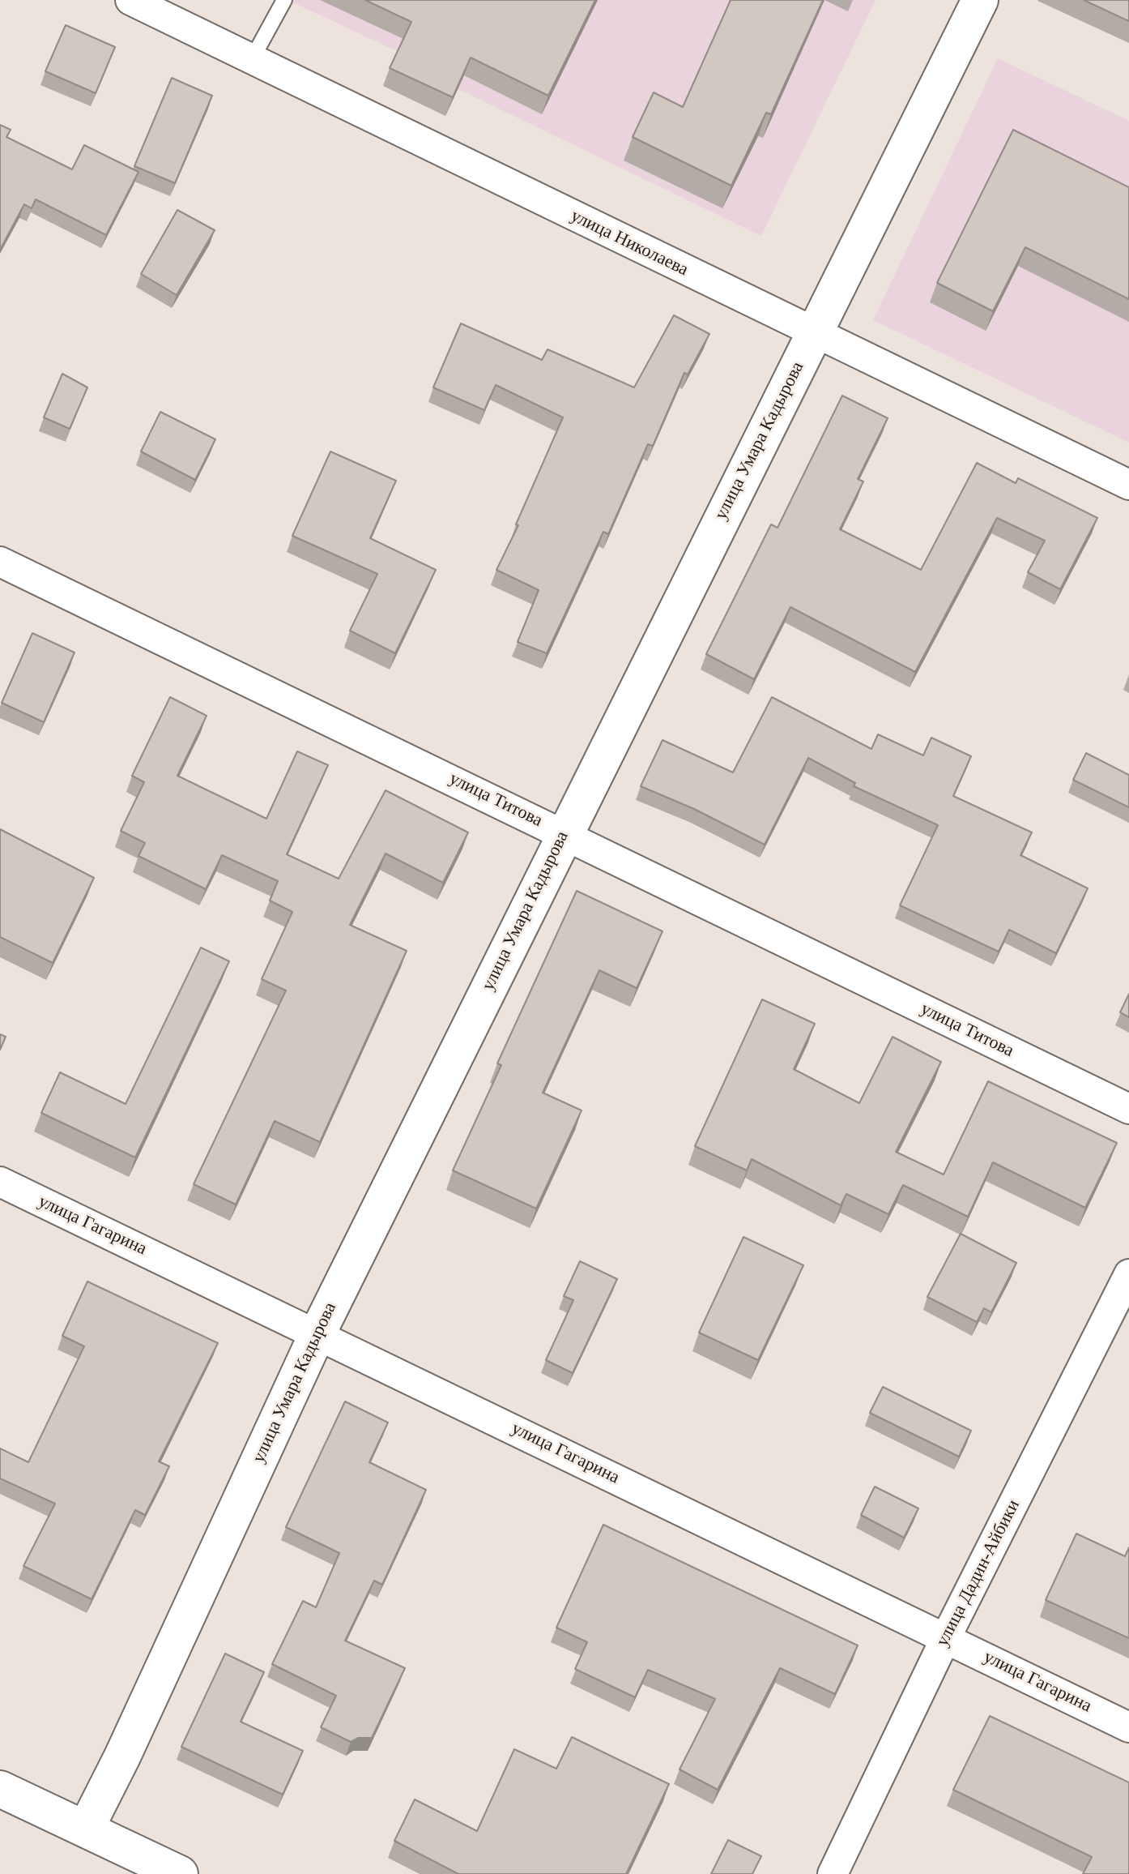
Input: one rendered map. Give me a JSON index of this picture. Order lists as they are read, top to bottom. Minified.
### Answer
{"streets":{"street":["улица Николаева","улица Умара Кадырова","улица Титова","улица Гагарина","улица Дадин-Айбики"]},"crossings":[["улица Николаева","улица Умара Кадырова"],["улица Умара Кадырова","улица Титова"],["улица Умара Кадырова","улица Гагарина"],["улица Гагарина","улица Дадин-Айбики"]]}
